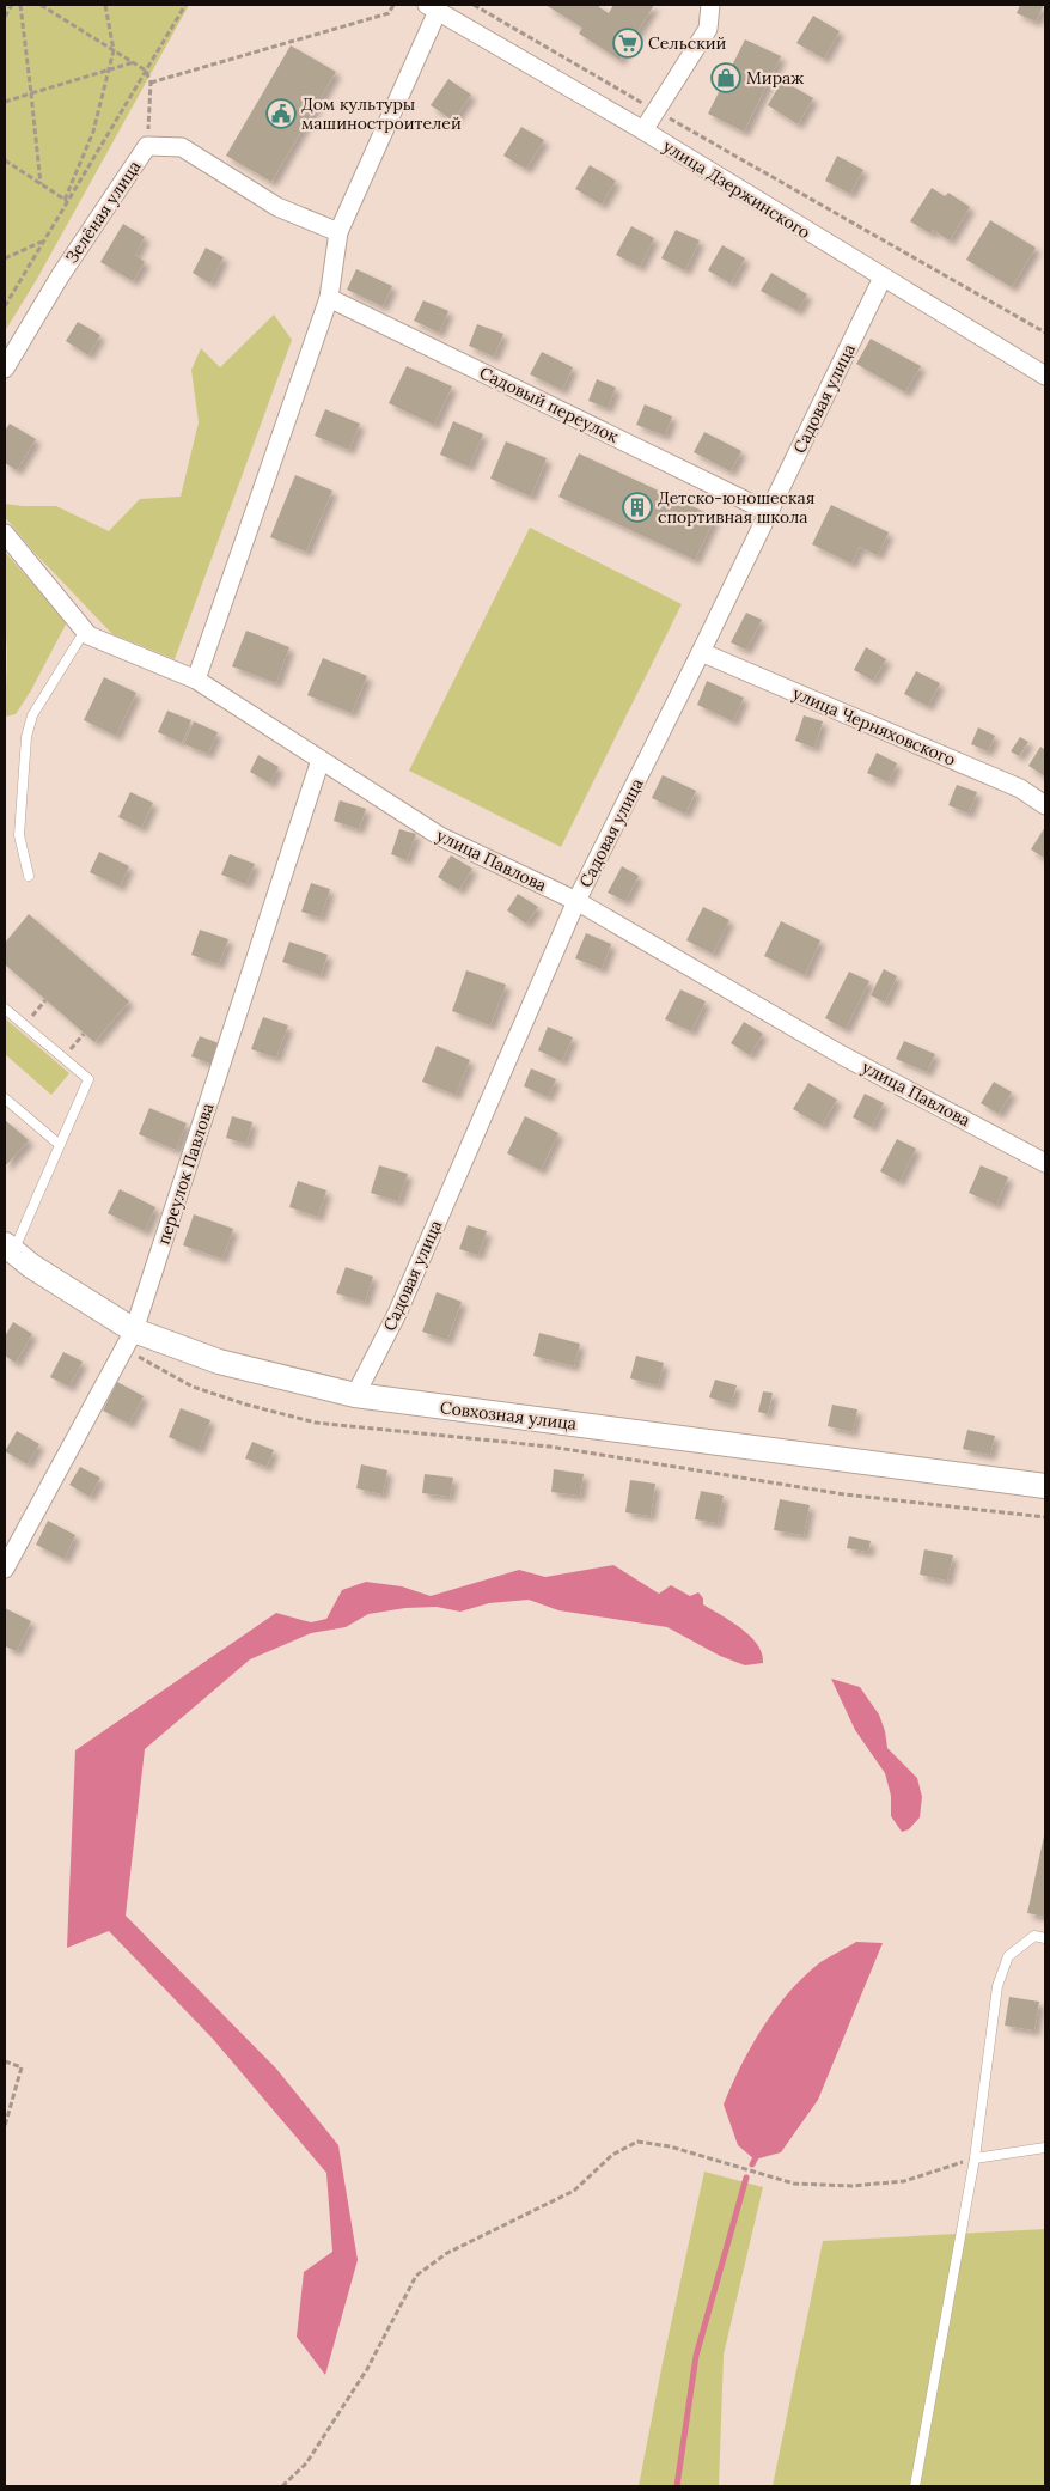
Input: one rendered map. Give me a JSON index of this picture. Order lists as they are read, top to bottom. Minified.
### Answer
{"streets":{"street":["улица Дзержинского","Зелёная улица","Садовая улица","Садовый переулок","улица Черняховского","улица Павлова","переулок Павлова","Совхозная улица"]},"crossings":[["улица Дзержинского","Садовая улица"],["Садовая улица","Садовый переулок"],["Садовая улица","улица Черняховского"],["Садовая улица","улица Павлова"],["Садовая улица","Совхозная улица"],["улица Павлова","переулок Павлова"],["переулок Павлова","Совхозная улица"]],"places":{"supermarket":["Сельский"],"shop":["Мираж"],"public building":["Дом культуры машиностроителей"],"building":["Детско-юношеская спортивная школа"]}}
